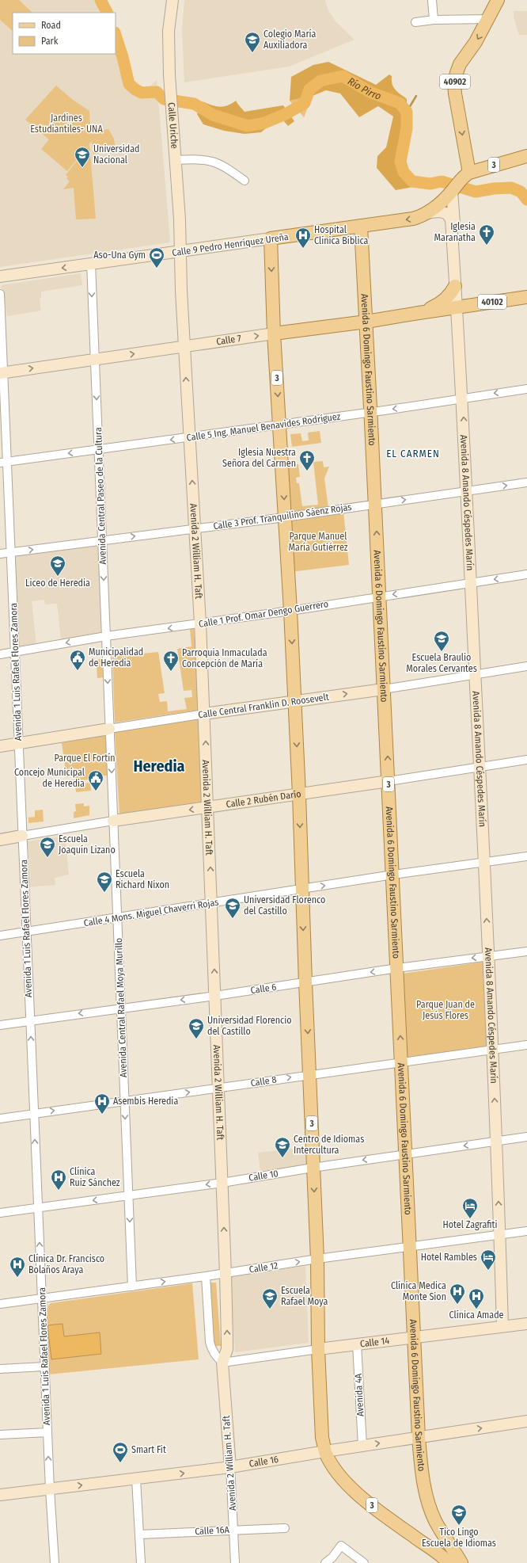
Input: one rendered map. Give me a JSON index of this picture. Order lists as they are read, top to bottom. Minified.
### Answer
{"streets":{"main road":["40902","3","Calle 9 Pedro Henríquez Ureña","40102","Calle 7","Avenida 6 Domingo Faustino Sarmiento"],"street":["Calle Uriche","Calle 5 Ing. Manuel Benavides Rodríguez","Avenida Central Paseo de la Cultura","Avenida 8 Amando Céspedes Marín","Calle 3 Prof. Tranquilino Sáenz Rojas","Avenida 2 William H. Taft","Calle 1 Prof. Omar Dengo Guerrero","Avenida 1 Luis Rafael Flores Zamora","Calle Central Franklin D. Roosevelt","Calle 2 Rubén Darío","Calle 4 Mons. Miguel Chaverri Rojas","Calle 6","Avenida Central Rafael Moya Murillo","Calle 8","Calle 10","Calle 12","Calle 14","Avenida 4A","Calle 16","Calle 16A"]},"crossings":[["40902","3"],["40902","Calle 9 Pedro Henríquez Ureña"],["Calle Uriche","Calle 9 Pedro Henríquez Ureña"],["Calle Uriche","Avenida 2 William H. Taft"],["3","Calle 9 Pedro Henríquez Ureña"],["3","Calle 7"],["3","Avenida 6 Domingo Faustino Sarmiento"],["3","Calle 5 Ing. Manuel Benavides Rodríguez"],["3","Calle 3 Prof. Tranquilino Sáenz Rojas"],["3","Calle 1 Prof. Omar Dengo Guerrero"],["3","Calle Central Franklin D. Roosevelt"],["3","Calle 2 Rubén Darío"],["3","Calle 4 Mons. Miguel Chaverri Rojas"],["3","Calle 6"],["3","Calle 8"],["3","Calle 10"],["3","Calle 12"],["3","Calle 14"],["3","Calle 16"],["Calle 9 Pedro Henríquez Ureña","Avenida 6 Domingo Faustino Sarmiento"],["Calle 9 Pedro Henríquez Ureña","Avenida Central Paseo de la Cultura"],["Calle 9 Pedro Henríquez Ureña","Avenida 8 Amando Céspedes Marín"],["Calle 9 Pedro Henríquez Ureña","Avenida 2 William H. Taft"],["40102","Calle 7"],["40102","Avenida 8 Amando Céspedes Marín"],["Calle 7","Avenida 6 Domingo Faustino Sarmiento"],["Calle 7","Avenida Central Paseo de la Cultura"],["Calle 7","Avenida 8 Amando Céspedes Marín"],["Calle 7","Avenida 2 William H. Taft"],["Calle 7","Avenida 1 Luis Rafael Flores Zamora"],["Avenida 6 Domingo Faustino Sarmiento","Calle 5 Ing. Manuel Benavides Rodríguez"],["Avenida 6 Domingo Faustino Sarmiento","Calle 3 Prof. Tranquilino Sáenz Rojas"],["Avenida 6 Domingo Faustino Sarmiento","Calle 1 Prof. Omar Dengo Guerrero"],["Avenida 6 Domingo Faustino Sarmiento","Calle Central Franklin D. Roosevelt"],["Avenida 6 Domingo Faustino Sarmiento","Calle 2 Rubén Darío"],["Avenida 6 Domingo Faustino Sarmiento","Calle 4 Mons. Miguel Chaverri Rojas"],["Avenida 6 Domingo Faustino Sarmiento","Calle 6"],["Avenida 6 Domingo Faustino Sarmiento","Calle 8"],["Avenida 6 Domingo Faustino Sarmiento","Calle 10"],["Avenida 6 Domingo Faustino Sarmiento","Calle 12"],["Avenida 6 Domingo Faustino Sarmiento","Calle 14"],["Avenida 6 Domingo Faustino Sarmiento","Calle 16"],["Calle 5 Ing. Manuel Benavides Rodríguez","Avenida Central Paseo de la Cultura"],["Calle 5 Ing. Manuel Benavides Rodríguez","Avenida 8 Amando Céspedes Marín"],["Calle 5 Ing. Manuel Benavides Rodríguez","Avenida 2 William H. Taft"],["Calle 5 Ing. Manuel Benavides Rodríguez","Avenida 1 Luis Rafael Flores Zamora"],["Avenida Central Paseo de la Cultura","Calle 3 Prof. Tranquilino Sáenz Rojas"],["Avenida Central Paseo de la Cultura","Calle 1 Prof. Omar Dengo Guerrero"],["Avenida Central Paseo de la Cultura","Calle Central Franklin D. Roosevelt"],["Avenida Central Paseo de la Cultura","Avenida Central Rafael Moya Murillo"],["Avenida 8 Amando Céspedes Marín","Calle 3 Prof. Tranquilino Sáenz Rojas"],["Avenida 8 Amando Céspedes Marín","Calle 1 Prof. Omar Dengo Guerrero"],["Avenida 8 Amando Céspedes Marín","Calle Central Franklin D. Roosevelt"],["Avenida 8 Amando Céspedes Marín","Calle 2 Rubén Darío"],["Avenida 8 Amando Céspedes Marín","Calle 4 Mons. Miguel Chaverri Rojas"],["Avenida 8 Amando Céspedes Marín","Calle 6"],["Avenida 8 Amando Céspedes Marín","Calle 8"],["Avenida 8 Amando Céspedes Marín","Calle 10"],["Avenida 8 Amando Céspedes Marín","Calle 12"],["Avenida 8 Amando Céspedes Marín","Calle 14"],["Calle 3 Prof. Tranquilino Sáenz Rojas","Avenida 2 William H. Taft"],["Calle 3 Prof. Tranquilino Sáenz Rojas","Avenida 1 Luis Rafael Flores Zamora"],["Avenida 2 William H. Taft","Calle 1 Prof. Omar Dengo Guerrero"],["Avenida 2 William H. Taft","Calle Central Franklin D. Roosevelt"],["Avenida 2 William H. Taft","Calle 2 Rubén Darío"],["Avenida 2 William H. Taft","Calle 4 Mons. Miguel Chaverri Rojas"],["Avenida 2 William H. Taft","Calle 6"],["Avenida 2 William H. Taft","Calle 8"],["Avenida 2 William H. Taft","Calle 10"],["Avenida 2 William H. Taft","Calle 12"],["Avenida 2 William H. Taft","Calle 14"],["Avenida 2 William H. Taft","Calle 16"],["Avenida 2 William H. Taft","Calle 16A"],["Calle 1 Prof. Omar Dengo Guerrero","Avenida 1 Luis Rafael Flores Zamora"],["Avenida 1 Luis Rafael Flores Zamora","Calle Central Franklin D. Roosevelt"],["Avenida 1 Luis Rafael Flores Zamora","Calle 2 Rubén Darío"],["Avenida 1 Luis Rafael Flores Zamora","Calle 4 Mons. Miguel Chaverri Rojas"],["Avenida 1 Luis Rafael Flores Zamora","Calle 6"],["Avenida 1 Luis Rafael Flores Zamora","Calle 8"],["Avenida 1 Luis Rafael Flores Zamora","Calle 10"],["Avenida 1 Luis Rafael Flores Zamora","Calle 12"],["Avenida 1 Luis Rafael Flores Zamora","Calle 16"],["Calle Central Franklin D. Roosevelt","Avenida Central Rafael Moya Murillo"],["Calle 2 Rubén Darío","Avenida Central Rafael Moya Murillo"],["Calle 4 Mons. Miguel Chaverri Rojas","Avenida Central Rafael Moya Murillo"],["Calle 6","Avenida Central Rafael Moya Murillo"],["Avenida Central Rafael Moya Murillo","Calle 8"],["Avenida Central Rafael Moya Murillo","Calle 10"],["Avenida Central Rafael Moya Murillo","Calle 12"],["Calle 14","Avenida 4A"],["Avenida 4A","Calle 16"]],"one_way":["Calle 7","Calle 5 Ing. Manuel Benavides Rodríguez","Avenida Central Paseo de la Cultura","Calle 3 Prof. Tranquilino Sáenz Rojas","Avenida 2 William H. Taft","Calle 1 Prof. Omar Dengo Guerrero","Calle 6","Avenida Central Rafael Moya Murillo","Calle 8","Calle 10","Calle 16"],"districts":["EL CARMEN","Heredia"],"water":["Río Pirro"],"parks":["Jardines Estudiantiles- UNA","Parque Manuel María Gutiérrez","Parque El Fortín","Parque Juan de Jesús Flores"],"places":{"school or university":["Colegio María Auxiliadora","Universidad Nacional","Liceo de Heredia","Escuela Braulio Morales Cervantes","Escuela Joaquín Lizano","Escuela Richard Nixon","Universidad Florenco del Castillo","Universidad Florencio del Castillo","Centro de Idiomas Intercultura","Escuela Rafael Moya","Tico Lingo Escuela de Idiomas"],"church":["Iglesia Maranatha","Iglesia Nuestra Señora del Carmen","Parroquia Inmaculada Concepción de María"],"hospital":["Hospital Clínica Bíblica","Asembis Heredia","Clínica Ruiz Sánchez","Clínica Dr. Francisco Bolaños Araya","Clínica Medica Monte Sion","Clínica Amade"],"sports":["Aso-Una Gym","Smart Fit"],"public building":["Municipalidad de Heredia","Concejo Municipal de Heredia"],"hotel":["Hotel Zagrafiti","Hotel Rambles"]},"legend":["Road","Park"]}
